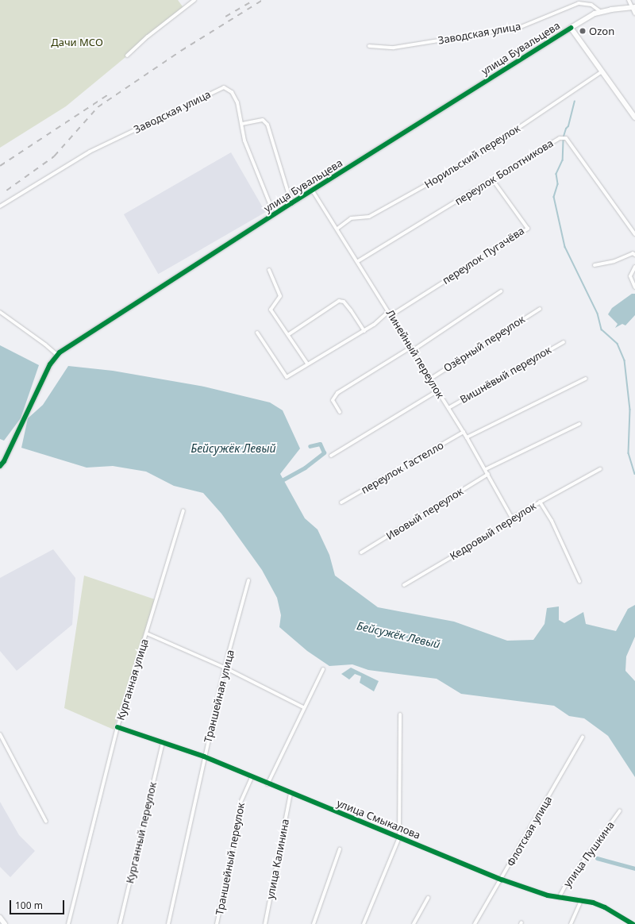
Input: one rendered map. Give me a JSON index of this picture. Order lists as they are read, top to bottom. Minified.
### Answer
{"streets":{"street":["Заводская улица","улица Бувальцева","Норильский переулок","переулок Болотникова","переулок Пугачёва","Озёрный переулок","Линейный переулок","Вишнёвый переулок","переулок Гастелло","Ивовый переулок","Кедровый переулок","Курганная улица","Траншейная улица","улица Смыкалова","Флотская улица","Курганный переулок","улица Пушкина","Траншейный переулок","улица Калинина"]},"crossings":[["Заводская улица","улица Бувальцева"],["улица Бувальцева","Линейный переулок"],["Норильский переулок","Линейный переулок"],["переулок Болотникова","переулок Пугачёва"],["переулок Болотникова","Линейный переулок"],["переулок Пугачёва","Линейный переулок"],["Озёрный переулок","Линейный переулок"],["Линейный переулок","Вишнёвый переулок"],["Линейный переулок","переулок Гастелло"],["Линейный переулок","Ивовый переулок"],["Линейный переулок","Кедровый переулок"],["Курганная улица","улица Смыкалова"],["Траншейная улица","улица Смыкалова"],["улица Смыкалова","Флотская улица"],["улица Смыкалова","Курганный переулок"],["улица Смыкалова","улица Пушкина"],["улица Смыкалова","Траншейный переулок"],["улица Смыкалова","улица Калинина"]],"water":["Бейсужёк Левый"],"parks":["Дачи МСО"],"places":["Ozon"],"scale_bar":"100 m"}
